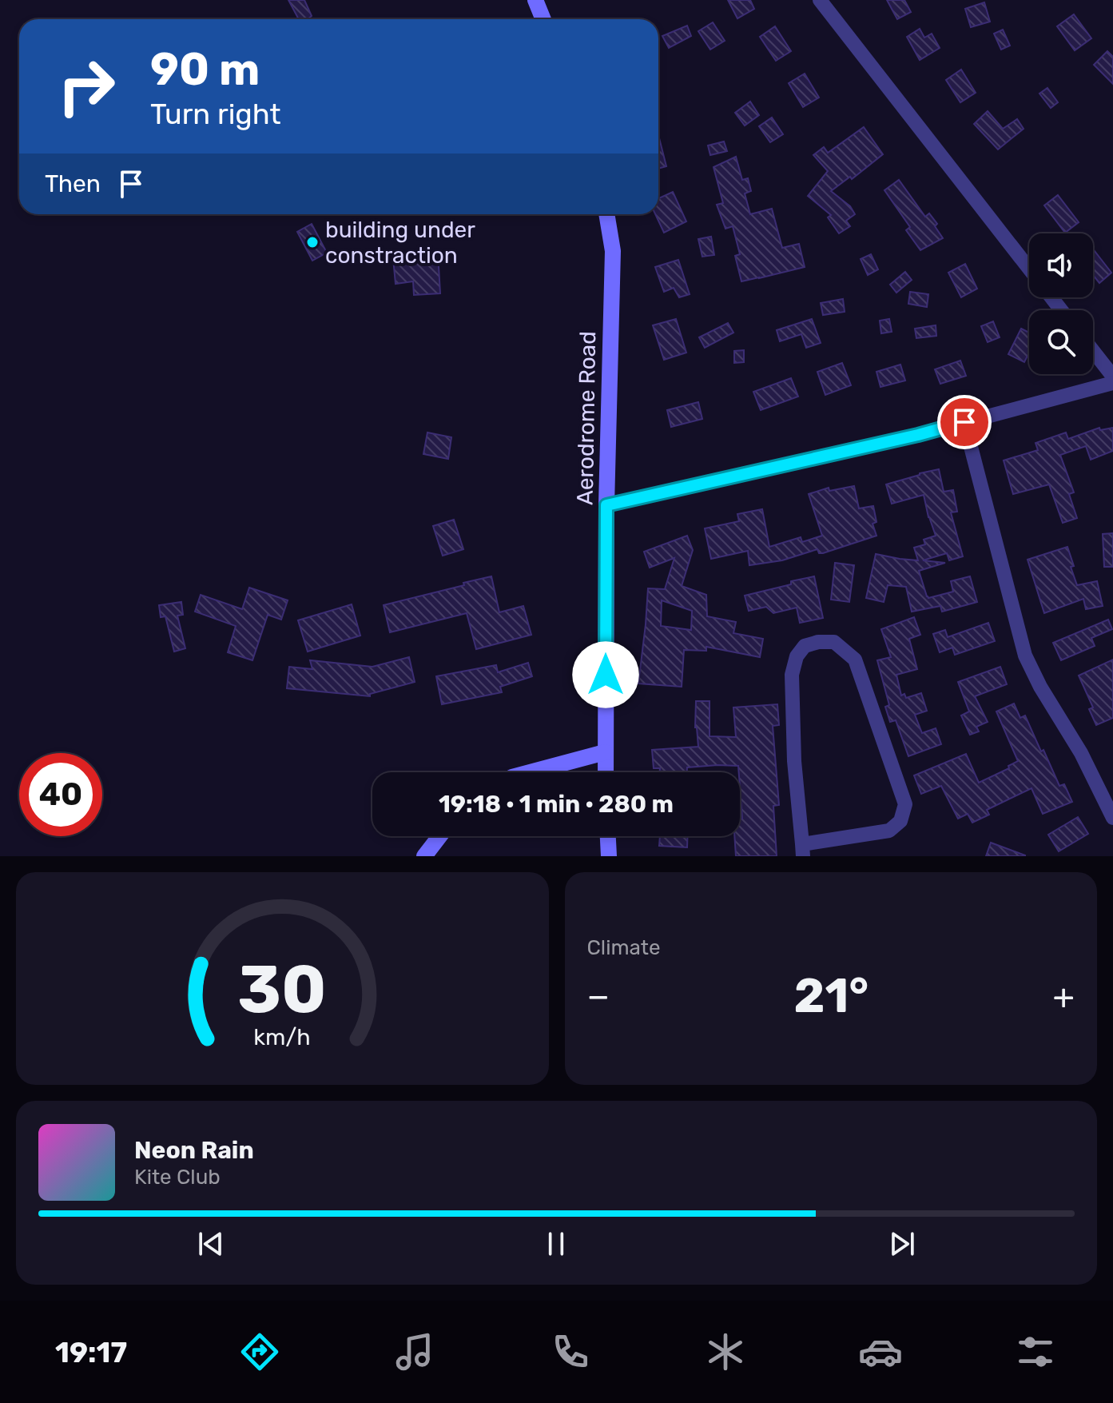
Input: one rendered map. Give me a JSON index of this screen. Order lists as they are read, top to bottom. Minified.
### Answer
{"streets":{"street":["Aerodrome Road"]},"places":["building under constraction"],"page":{"turn":["90 m","Turn right"],"then":"Then","limit":"40","trip":"19:18 · 1 min · 280 m","tile":"Climate","heat":["−","21°","+"],"song":["Neon Rain","Kite Club"],"tabs":"19:17","gauge":["30","km/h"]}}
